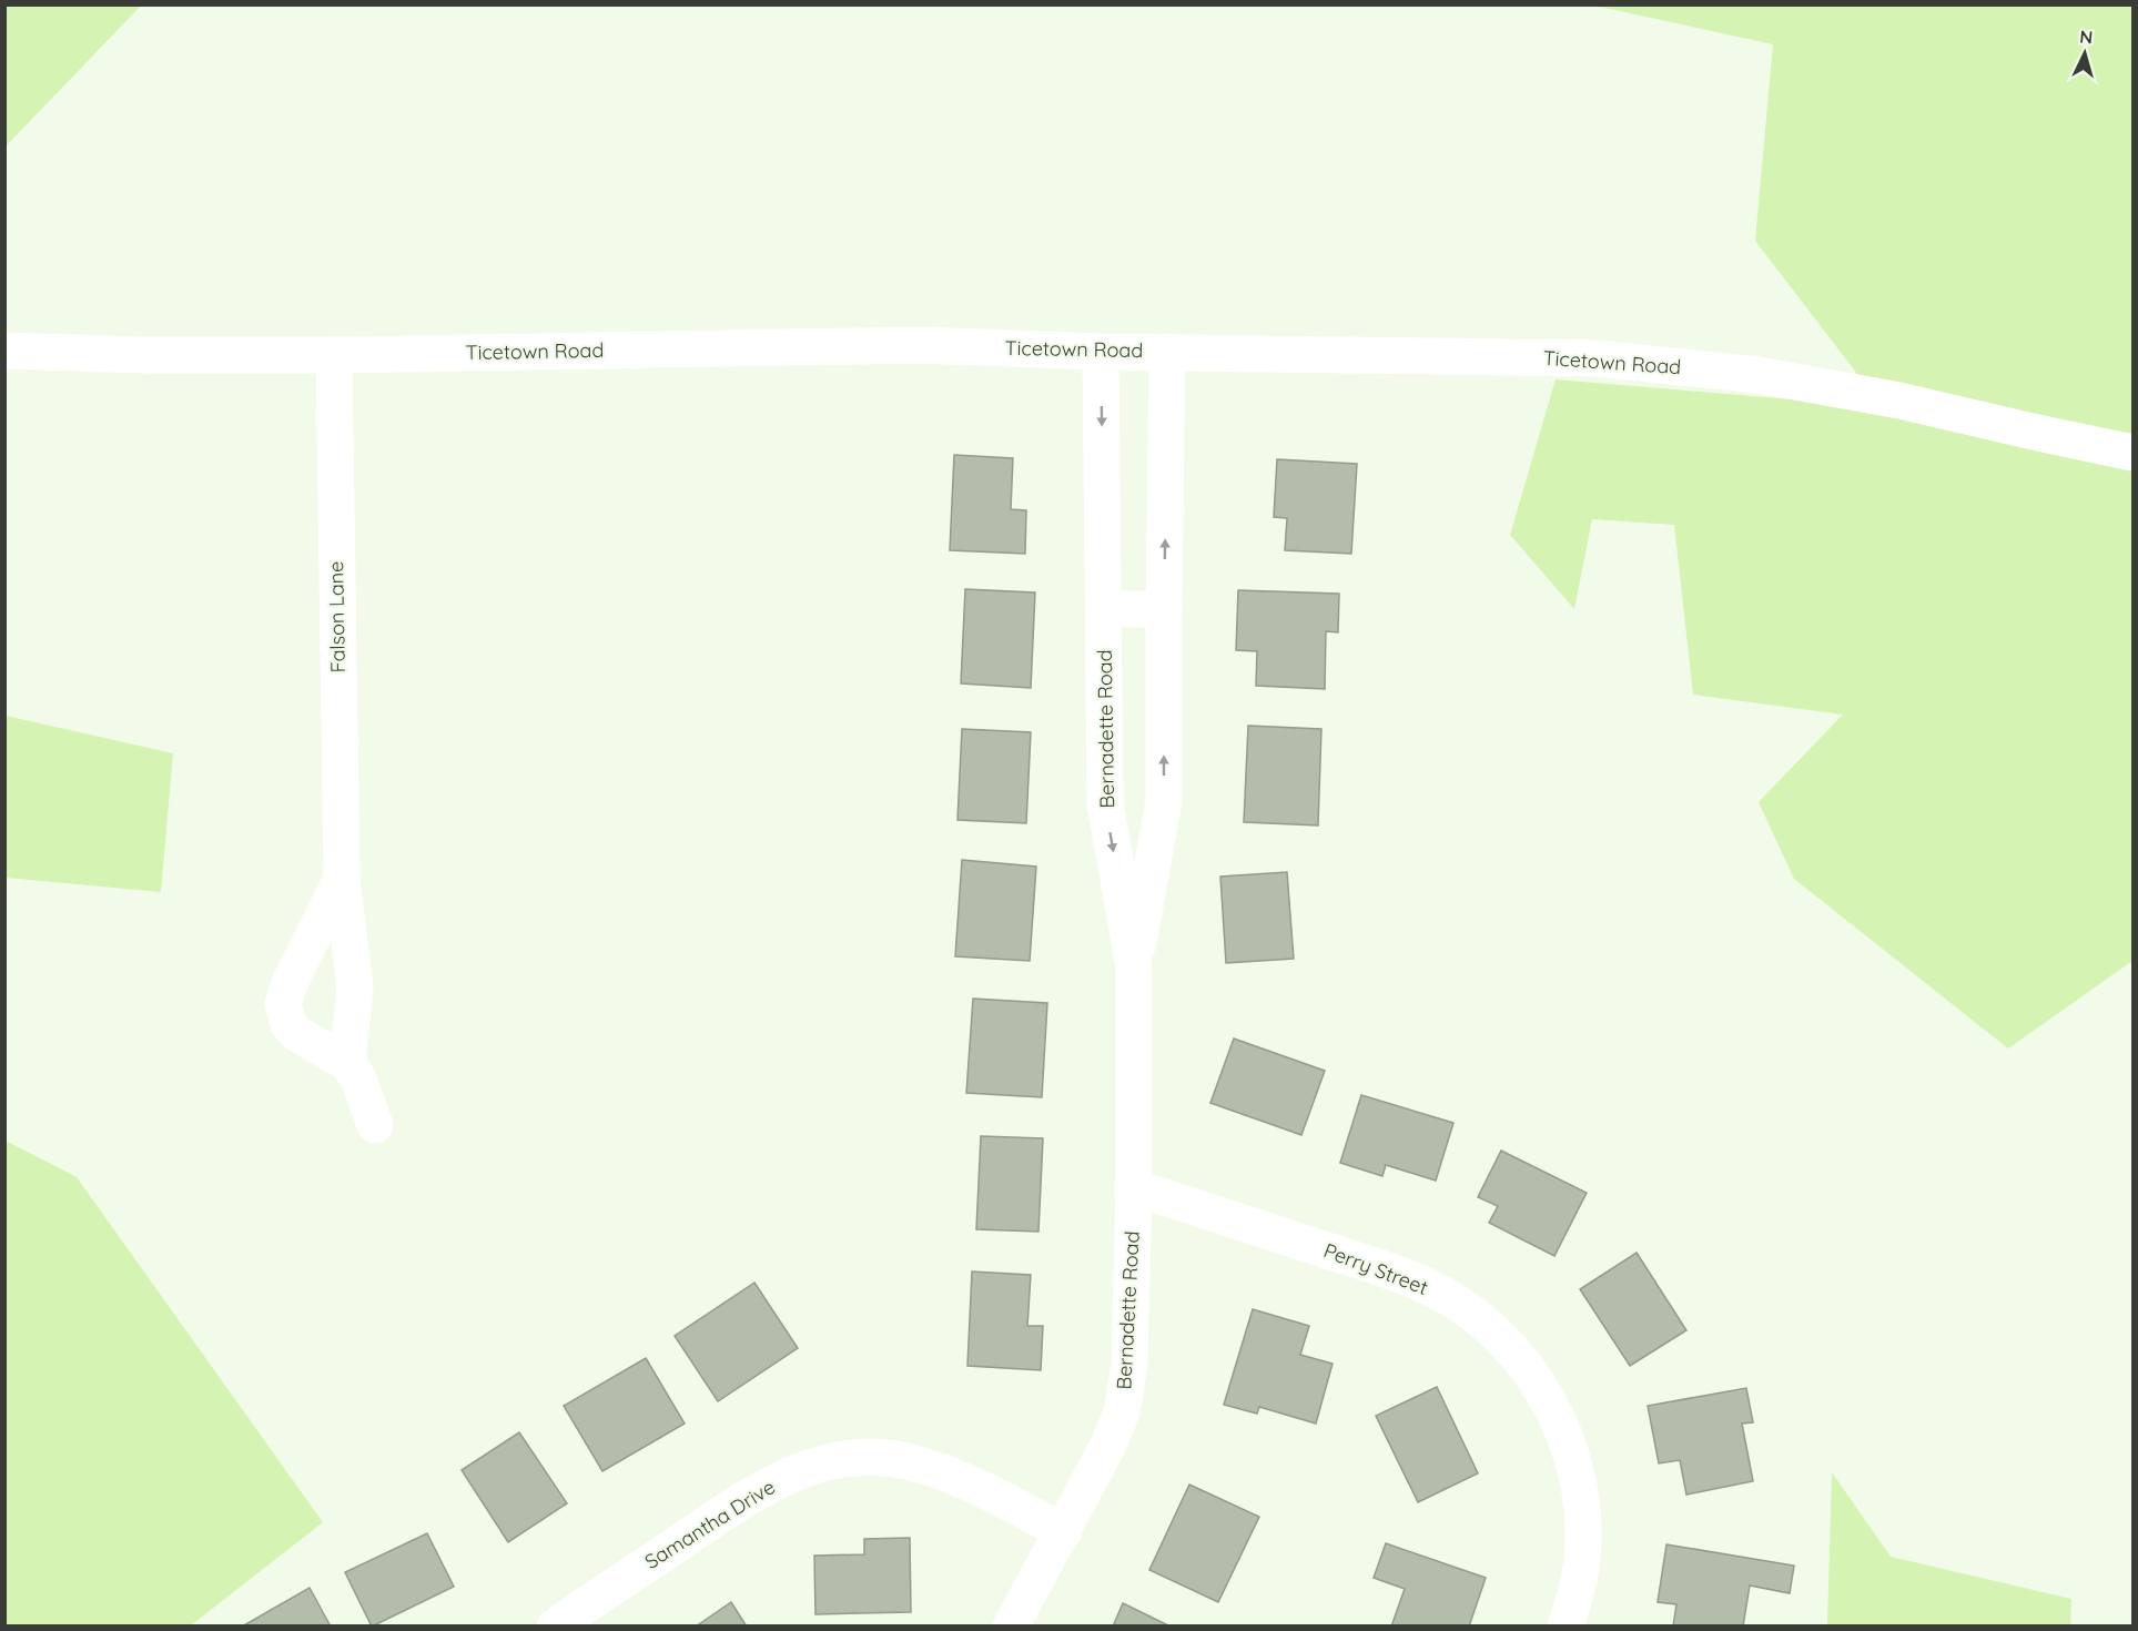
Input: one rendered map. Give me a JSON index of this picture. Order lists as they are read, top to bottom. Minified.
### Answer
{"streets":{"street":["Ticetown Road","Falson Lane","Bernadette Road","Perry Street","Samantha Drive"]},"crossings":[["Ticetown Road","Falson Lane"],["Ticetown Road","Bernadette Road"],["Bernadette Road","Perry Street"],["Bernadette Road","Samantha Drive"]],"north":"top"}
